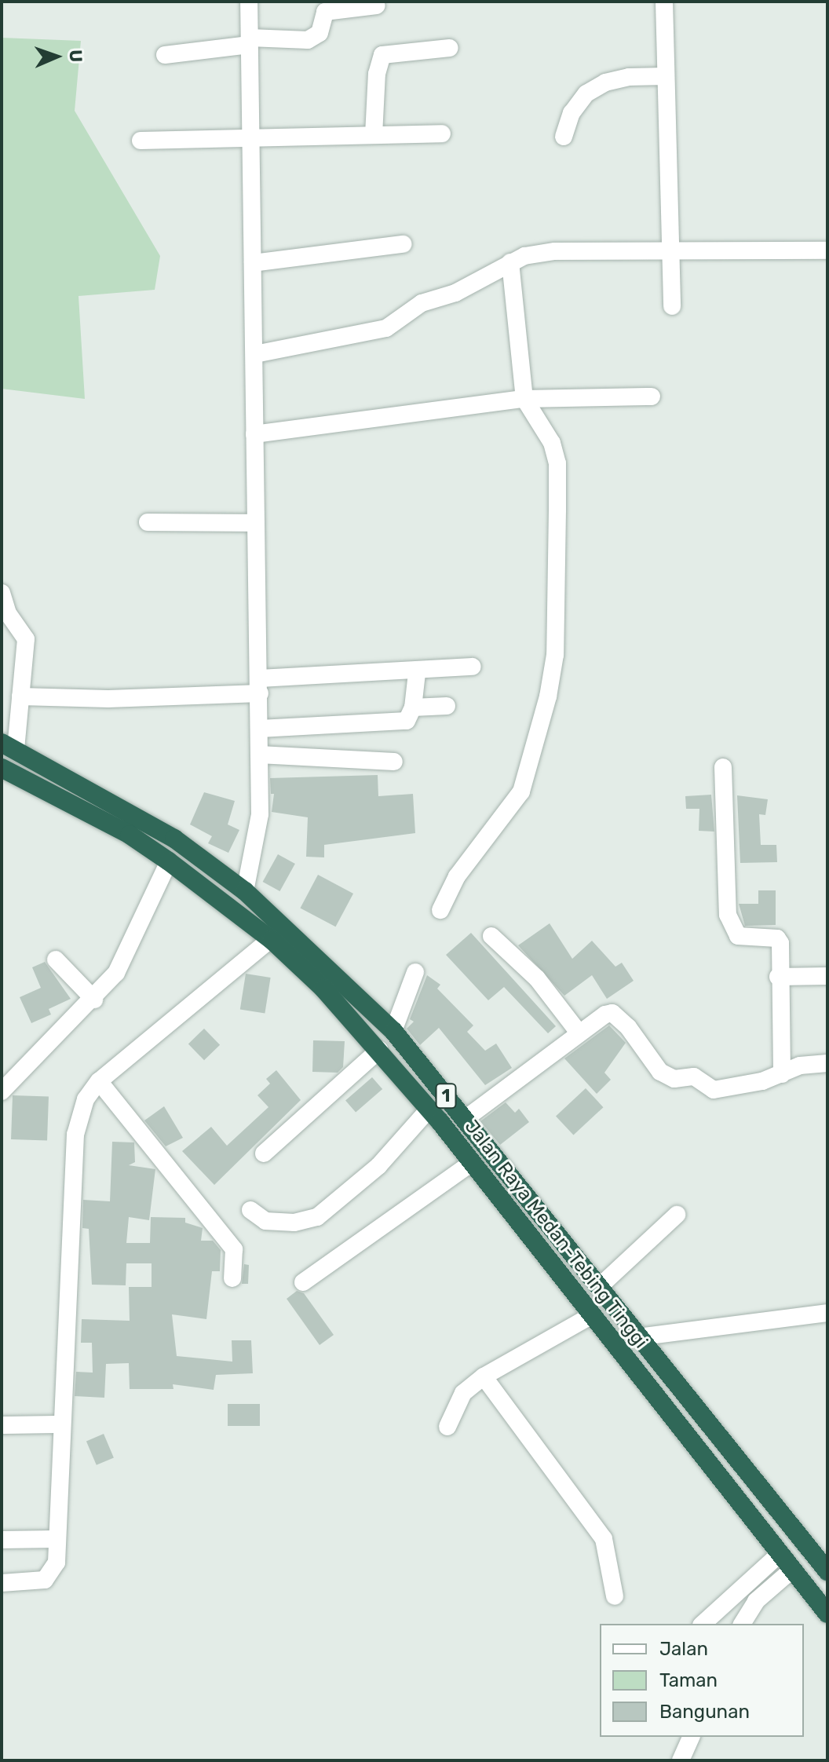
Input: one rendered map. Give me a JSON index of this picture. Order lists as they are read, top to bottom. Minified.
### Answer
{"streets":{"highway":["1","Jalan Raya Medan-Tebing Tinggi"]},"legend":["Jalan","Taman","Bangunan"],"north":"right"}
